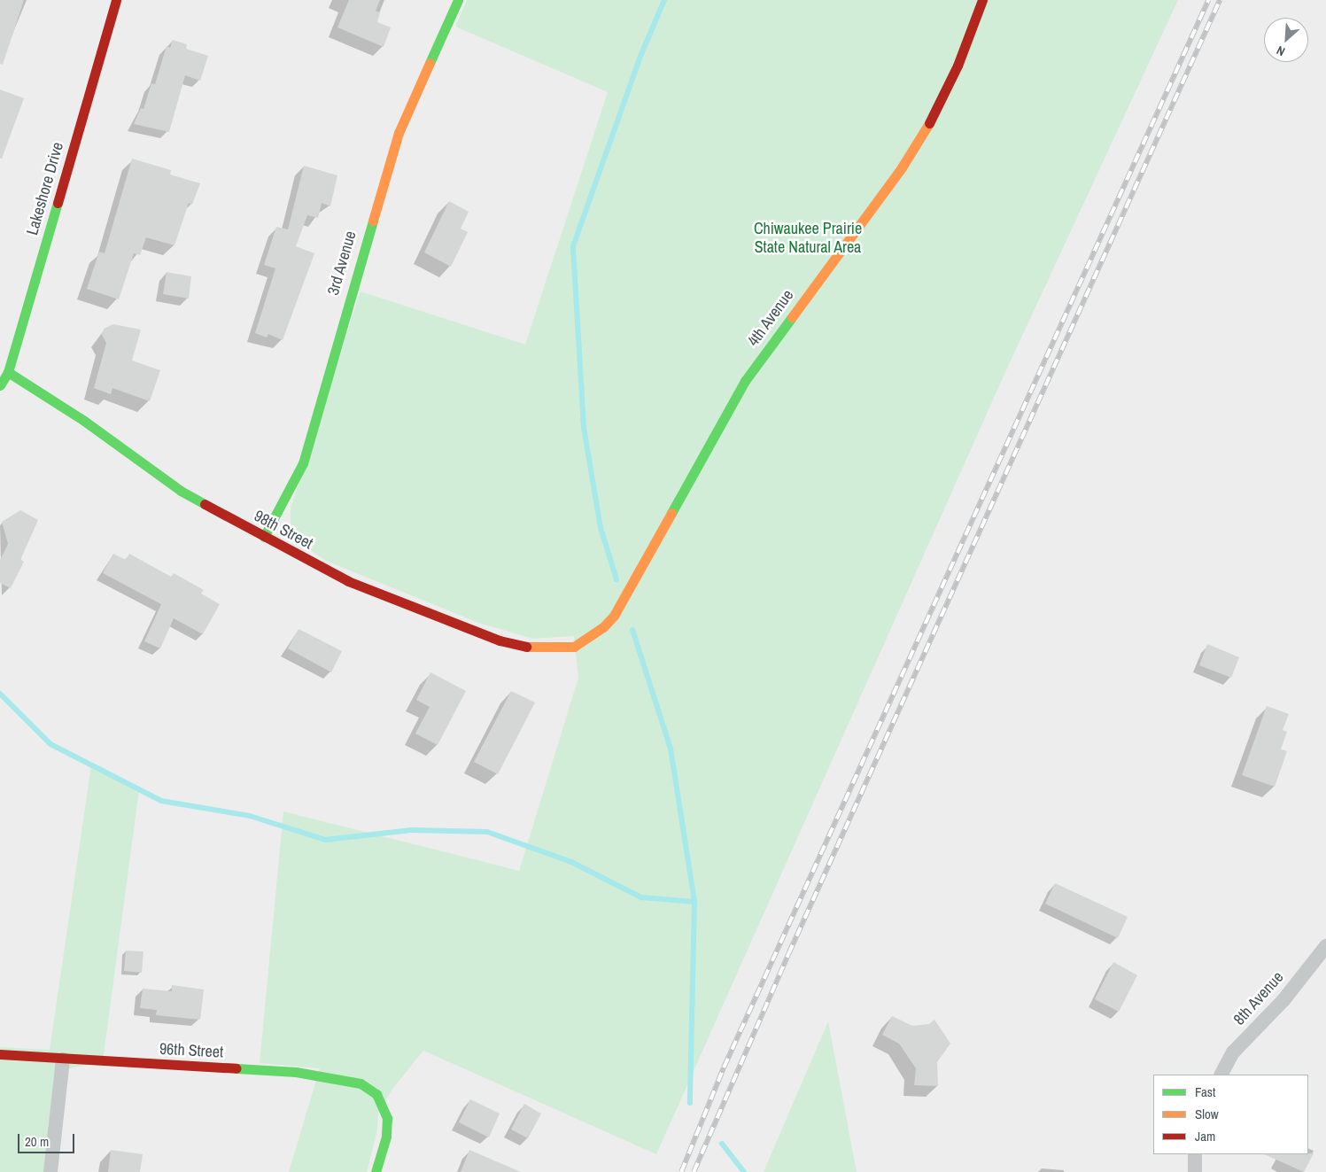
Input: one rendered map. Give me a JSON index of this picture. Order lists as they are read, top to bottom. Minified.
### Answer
{"streets":{"street":["Lakeshore Drive","3rd Avenue","4th Avenue","98th Street","8th Avenue","96th Street"]},"crossings":[["Lakeshore Drive","98th Street"],["3rd Avenue","98th Street"],["4th Avenue","98th Street"]],"parks":["Chiwaukee Prairie State Natural Area"],"legend":["Fast","Slow","Jam"],"scale_bar":"20 m","north":"bottom left"}
